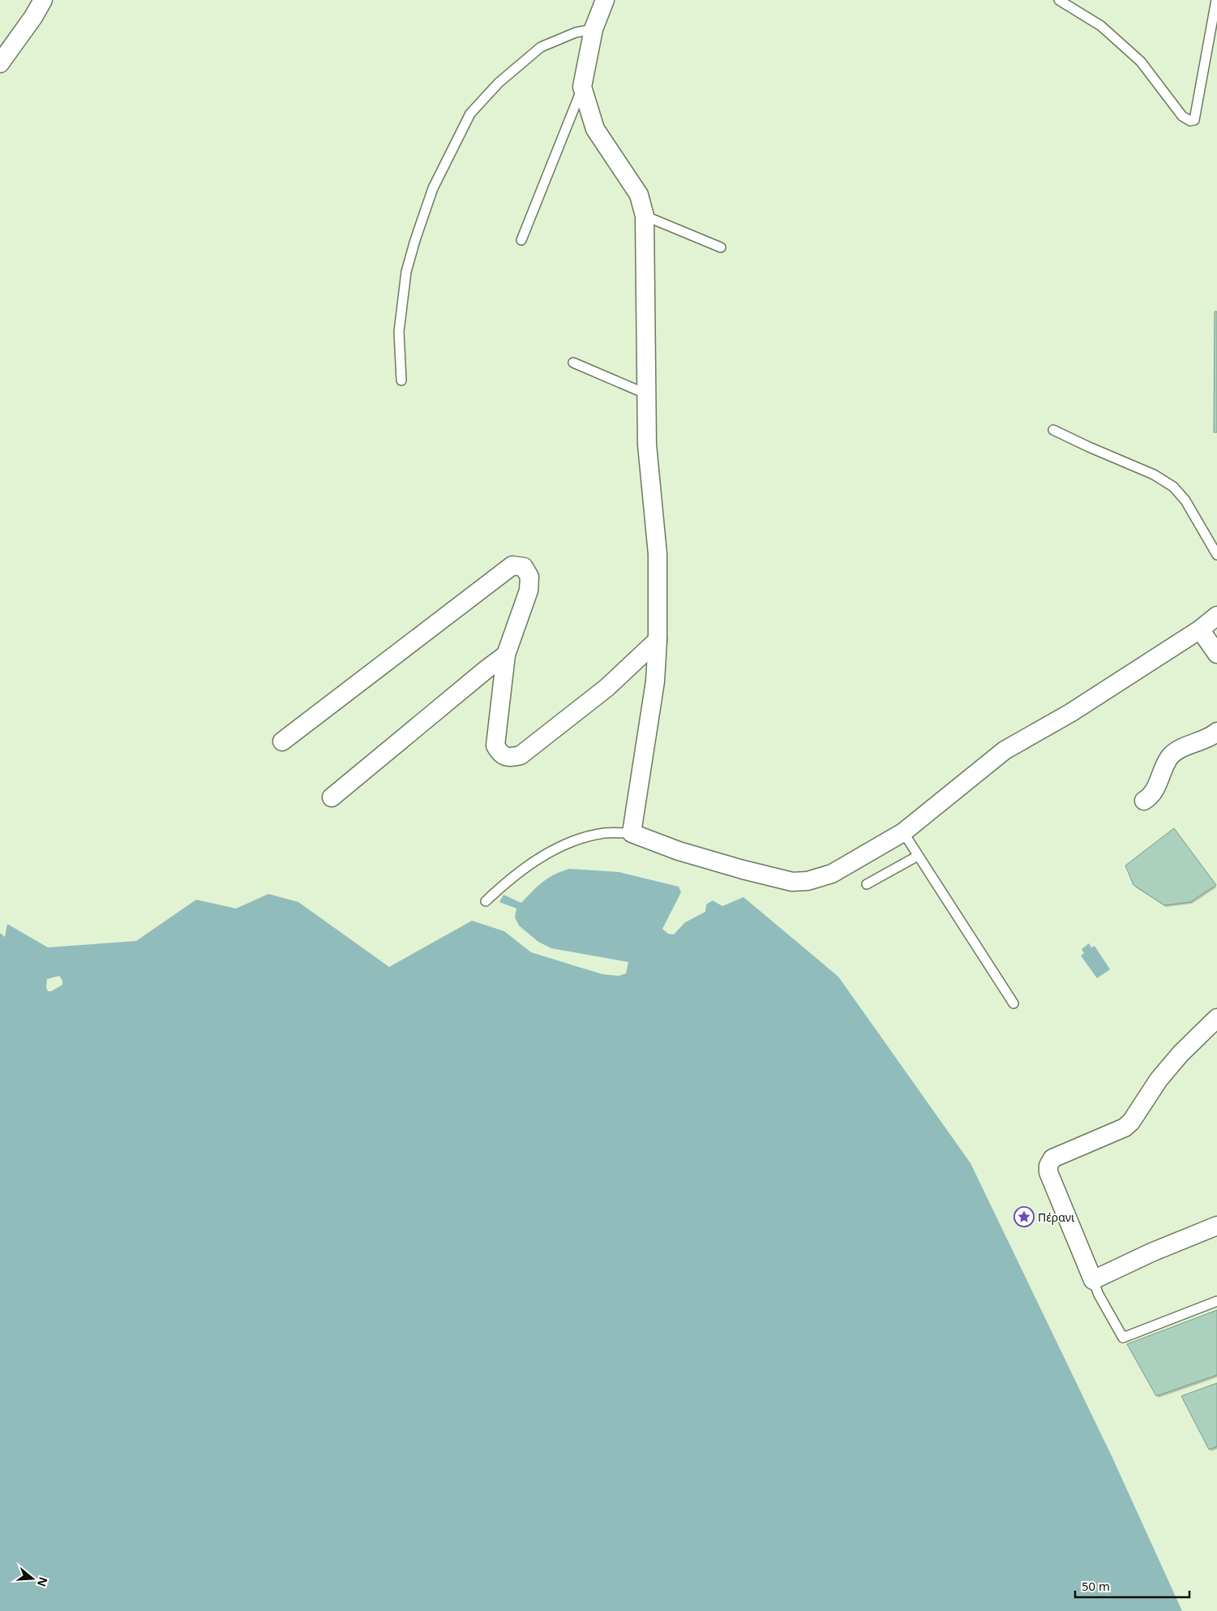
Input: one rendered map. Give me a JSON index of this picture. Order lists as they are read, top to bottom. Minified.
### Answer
{"places":{"place":["Πέρανι"]},"scale_bar":"50 m","north":"right"}
